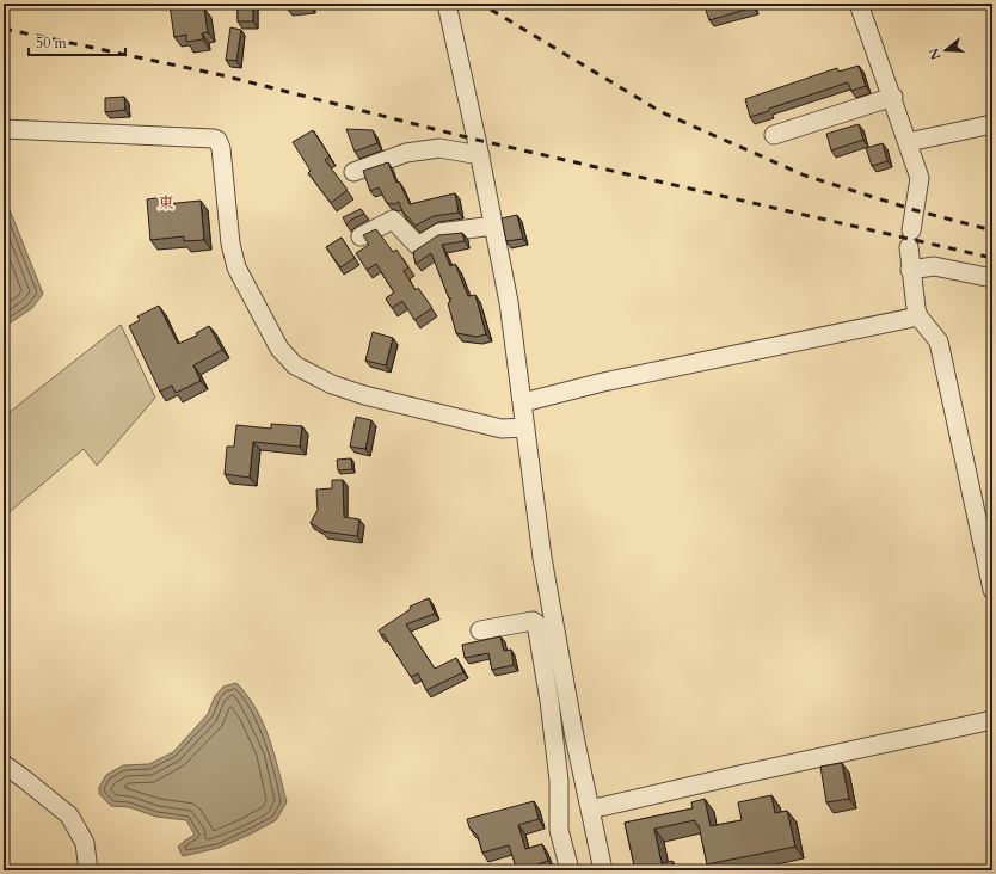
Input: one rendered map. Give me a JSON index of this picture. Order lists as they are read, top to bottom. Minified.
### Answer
{"districts":["東"],"scale_bar":"50 m","north":"left"}
